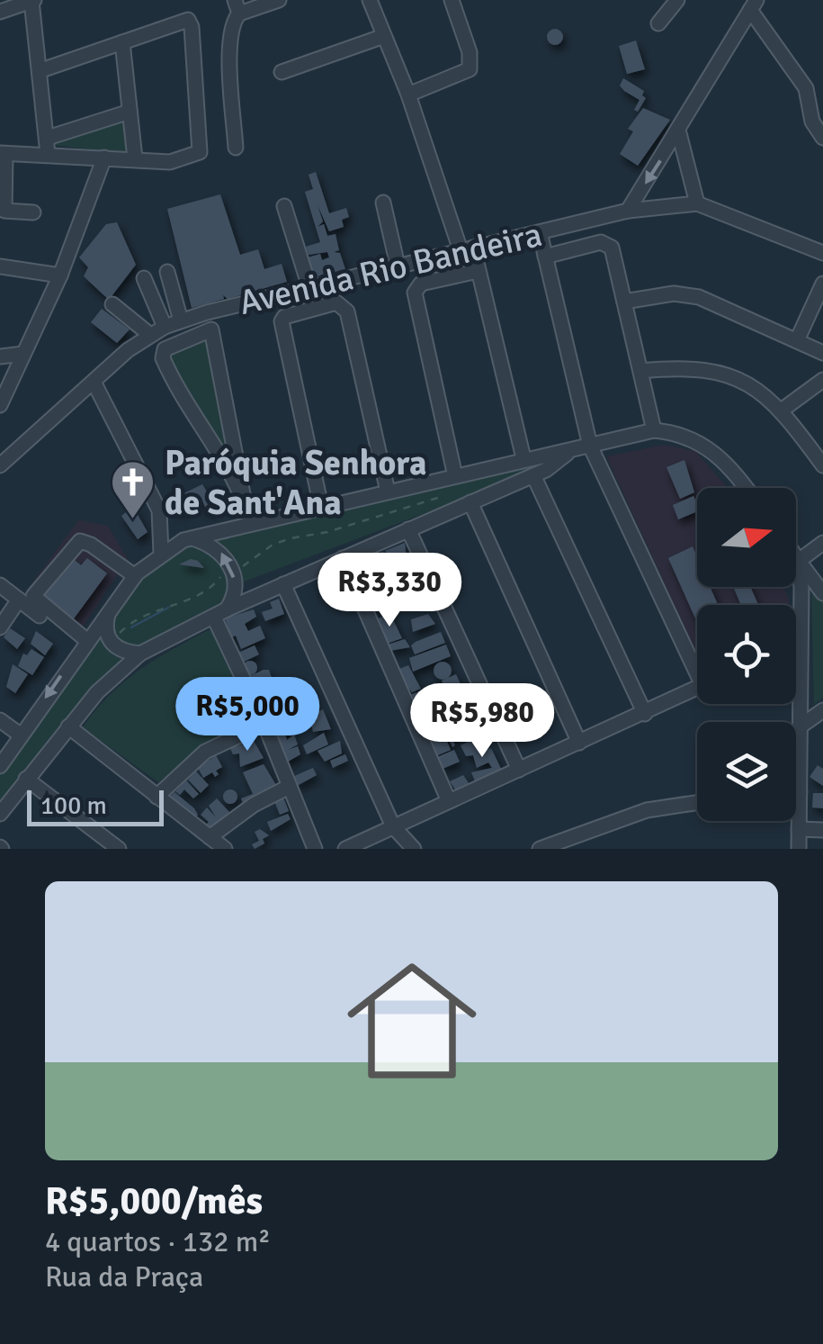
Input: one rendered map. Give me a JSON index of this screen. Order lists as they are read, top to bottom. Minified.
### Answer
{"streets":{"street":["Avenida Rio Bandeira"]},"places":{"church":["Paróquia Senhora de Sant'Ana"]},"scale_bar":"100 m","north":"right","page":{"price":["R$3,330","R$5,000","R$5,980"],"scale":"100 m","list":[{"name":"R$5,000/mês","note":"4 quartos · 132 m² · Rua da Praça"}]}}
